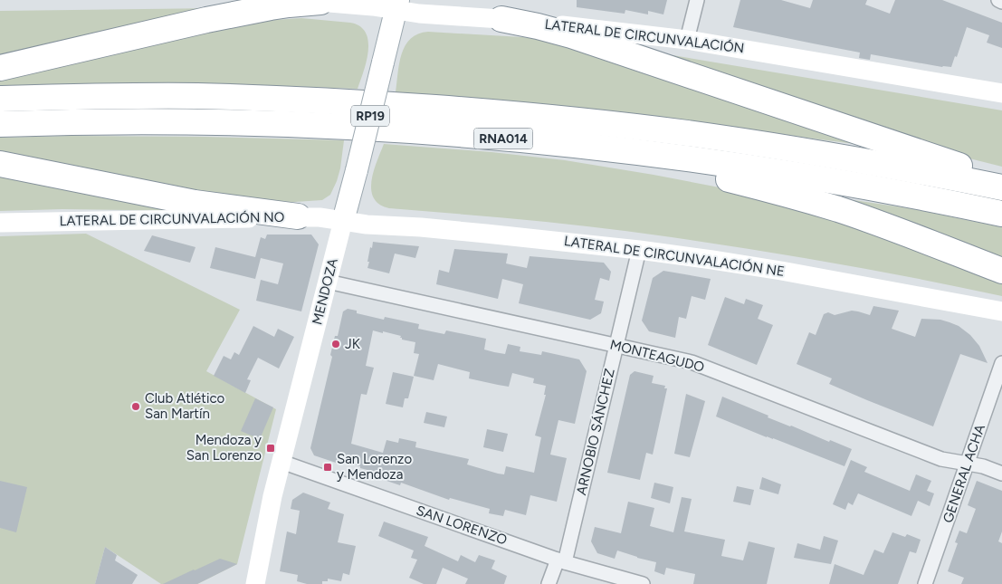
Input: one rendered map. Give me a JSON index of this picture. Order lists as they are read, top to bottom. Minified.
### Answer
{"streets":{"highway":["RNA014"],"main road":["RP19","MENDOZA"],"street":["LATERAL DE CIRCUNVALACIÓN","LATERAL DE CIRCUNVALACIÓN NO","LATERAL DE CIRCUNVALACIÓN NE","MONTEAGUDO","ARNOBIO SÁNCHEZ","GENERAL ACHA","SAN LORENZO"]},"crossings":[["LATERAL DE CIRCUNVALACIÓN","MENDOZA"],["LATERAL DE CIRCUNVALACIÓN NO","LATERAL DE CIRCUNVALACIÓN NE"],["LATERAL DE CIRCUNVALACIÓN NO","MENDOZA"],["LATERAL DE CIRCUNVALACIÓN NE","MENDOZA"],["LATERAL DE CIRCUNVALACIÓN NE","ARNOBIO SÁNCHEZ"],["MENDOZA","MONTEAGUDO"],["MENDOZA","SAN LORENZO"],["MONTEAGUDO","ARNOBIO SÁNCHEZ"],["MONTEAGUDO","GENERAL ACHA"],["ARNOBIO SÁNCHEZ","SAN LORENZO"]],"places":{"other":["JK","Club Atlético San Martín"],"transit":["Mendoza y San Lorenzo","San Lorenzo y Mendoza"]}}
